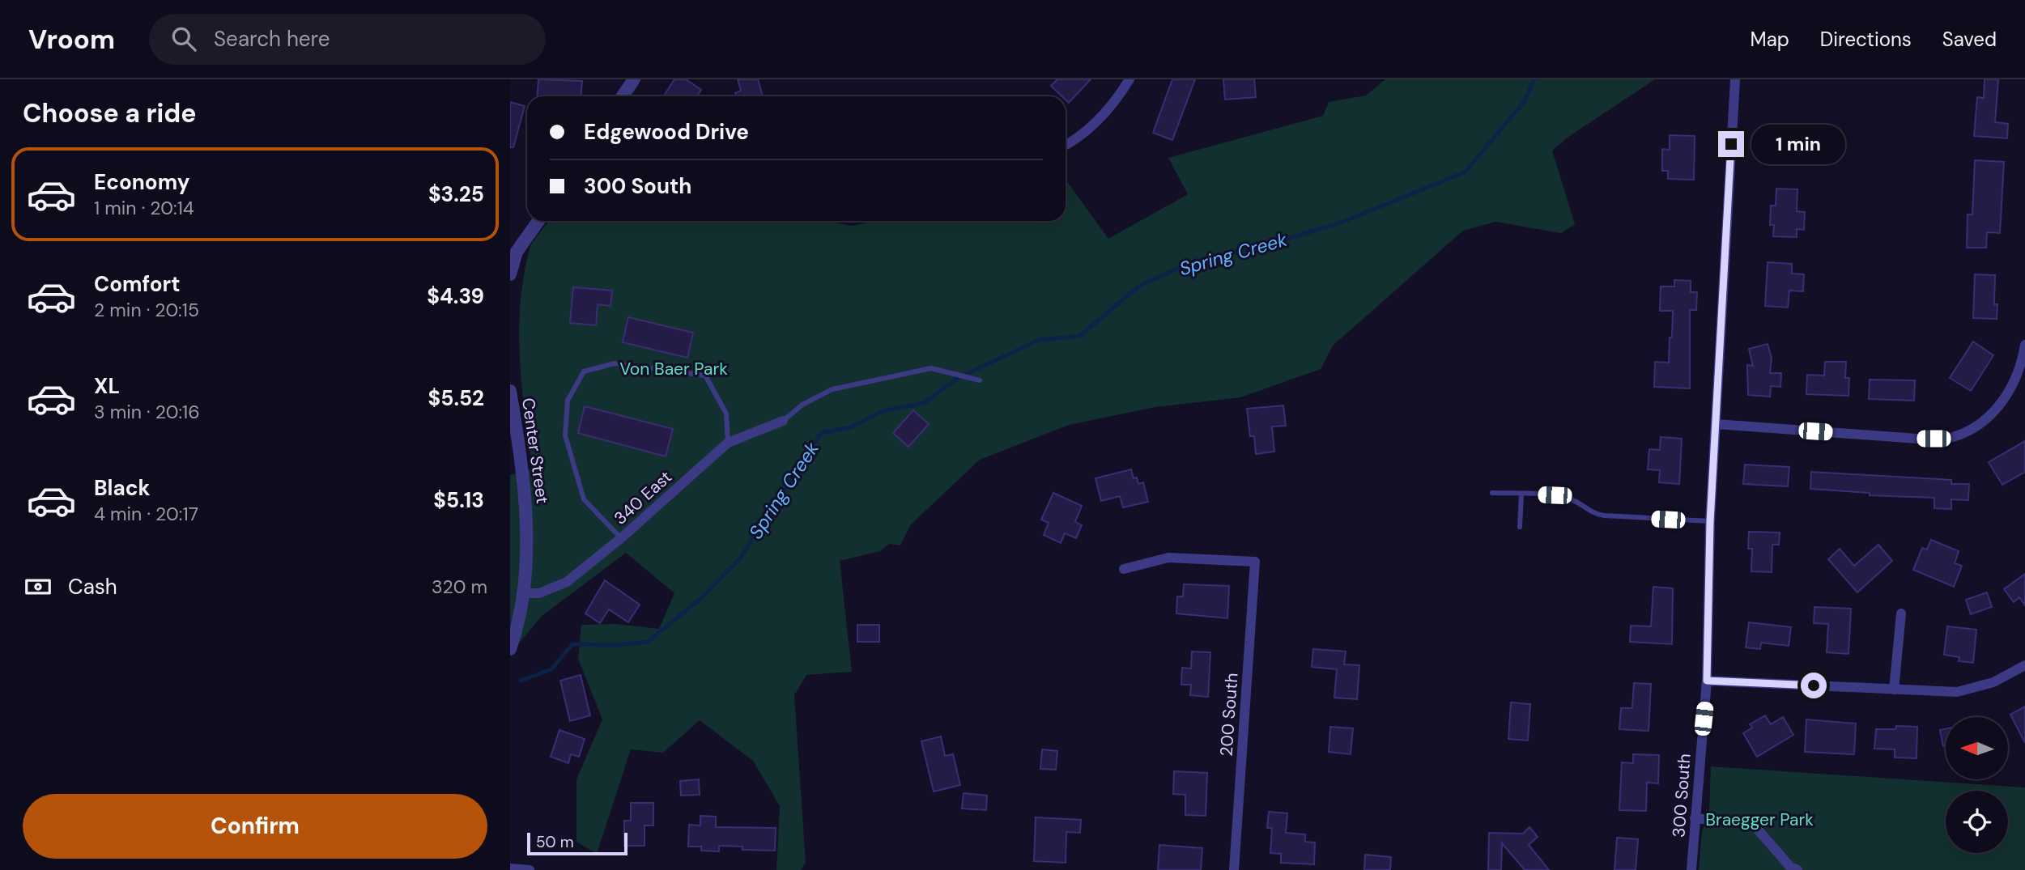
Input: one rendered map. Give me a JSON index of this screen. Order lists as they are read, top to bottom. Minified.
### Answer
{"streets":{"street":["Center Street","340 East","200 South","300 South"]},"crossings":[["Center Street","340 East"]],"water":["Spring Creek"],"parks":["Von Baer Park","Braegger Park"],"scale_bar":"50 m","north":"left","page":{"header":"Vroom","search":"Search here","nav":["Map","Directions","Saved"],"heading":"Choose a ride","banner":["Edgewood Drive","300 South"],"bubble":"1 min","list":[{"name":"Economy","note":"1 min · 20:14","value":"$3.25"},{"name":"Comfort","note":"2 min · 20:15","value":"$4.39"},{"name":"XL","note":"3 min · 20:16","value":"$5.52"},{"name":"Black","note":"4 min · 20:17","value":"$5.13"}],"pay":["Cash","320 m"],"buttons":"Confirm","scale":"50 m"}}
